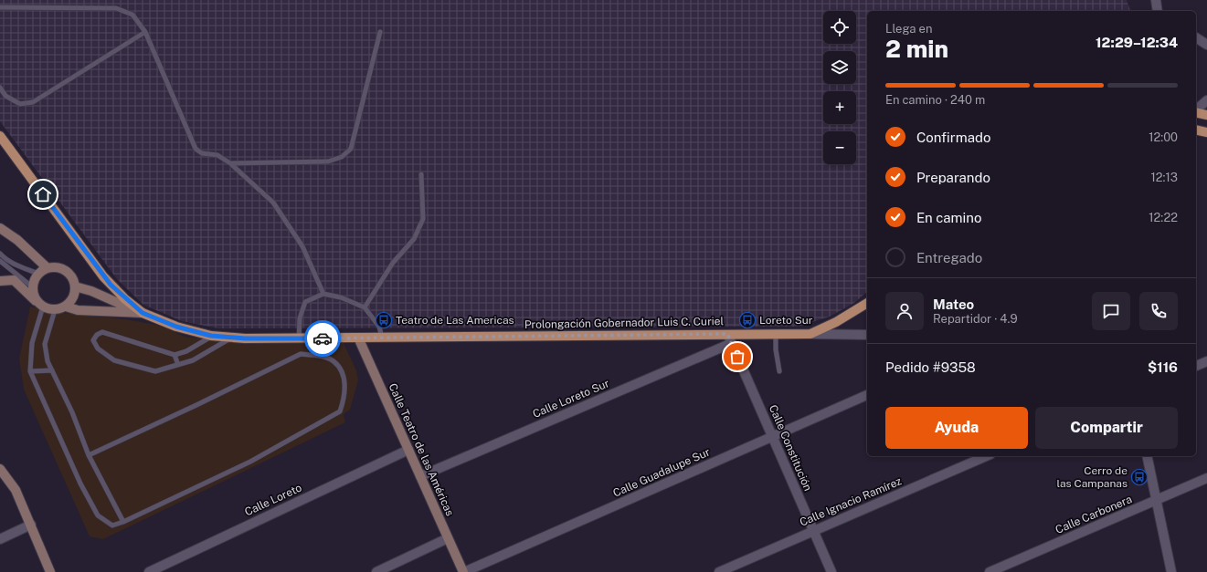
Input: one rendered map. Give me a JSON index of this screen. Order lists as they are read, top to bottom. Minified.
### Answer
{"streets":{"main road":["Prolongación Gobernador Luis C. Curiel"],"street":["Calle Loreto Sur","Calle Constitución","Calle Teatro de las Américas","Calle Guadalupe Sur","Calle Loreto","Calle Ignacio Ramírez","Calle Carbonera"]},"crossings":[["Prolongación Gobernador Luis C. Curiel","Calle Constitución"],["Prolongación Gobernador Luis C. Curiel","Calle Teatro de las Américas"],["Calle Loreto Sur","Calle Constitución"],["Calle Loreto Sur","Calle Teatro de las Américas"],["Calle Constitución","Calle Guadalupe Sur"],["Calle Constitución","Calle Ignacio Ramírez"],["Calle Teatro de las Américas","Calle Guadalupe Sur"],["Calle Teatro de las Américas","Calle Loreto"]],"places":{"bus stop":["Teatro de Las Americas","Loreto Sur","Cerro de las Campanas"]},"page":{"map_buttons":["+","−"],"heading":["2 min","Llega en","12:29–12:34"],"panel":["Mateo","Repartidor · 4.9","Pedido #9358","$116"],"bar":"En camino · 240 m","list":[["Confirmado","12:00"],["Preparando","12:13"],["En camino","12:22"],"Entregado"],"buttons":["Ayuda","Compartir"]}}
